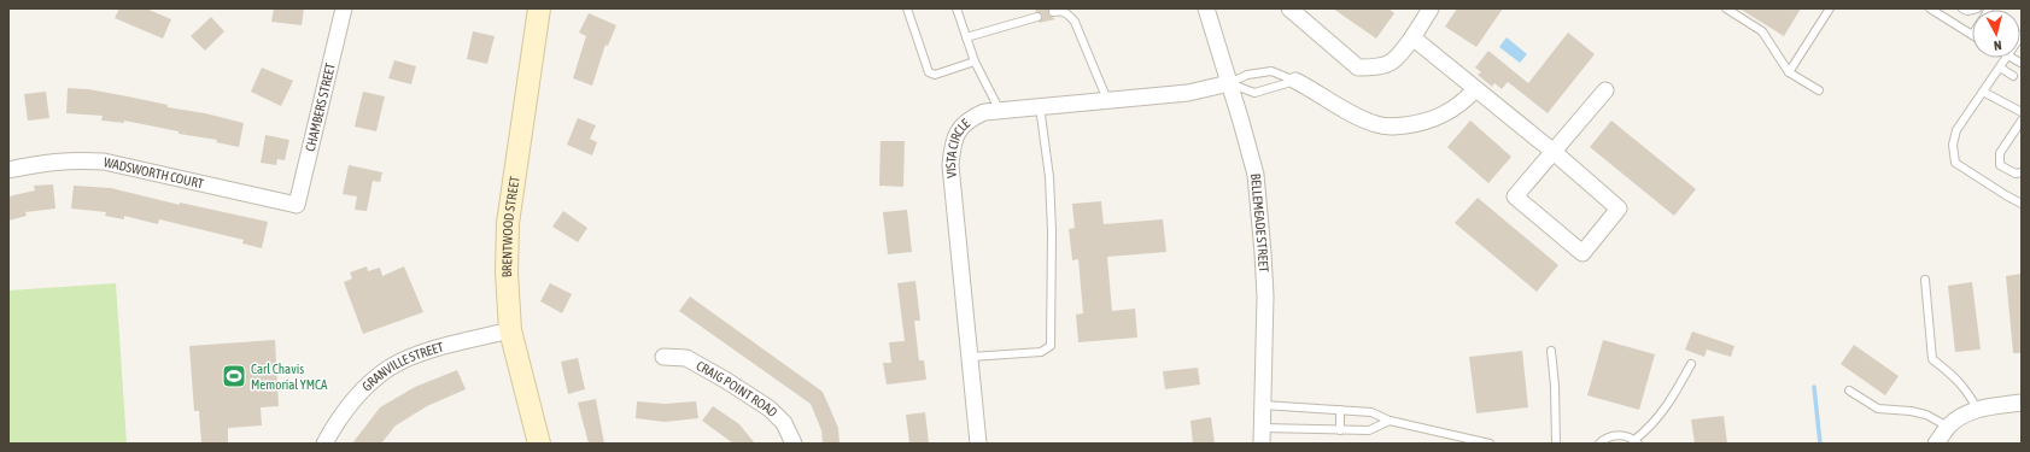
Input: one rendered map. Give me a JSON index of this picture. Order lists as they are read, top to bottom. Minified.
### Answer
{"streets":{"main road":["BRENTWOOD STREET"],"street":["CHAMBERS STREET","VISTA CIRCLE","WADSWORTH COURT","BELLEMEADE STREET","GRANVILLE STREET","CRAIG POINT ROAD"]},"crossings":[["CHAMBERS STREET","WADSWORTH COURT"],["VISTA CIRCLE","BELLEMEADE STREET"],["BRENTWOOD STREET","GRANVILLE STREET"]],"places":{"sports":["Carl Chavis Memorial YMCA"]},"north":"bottom"}
